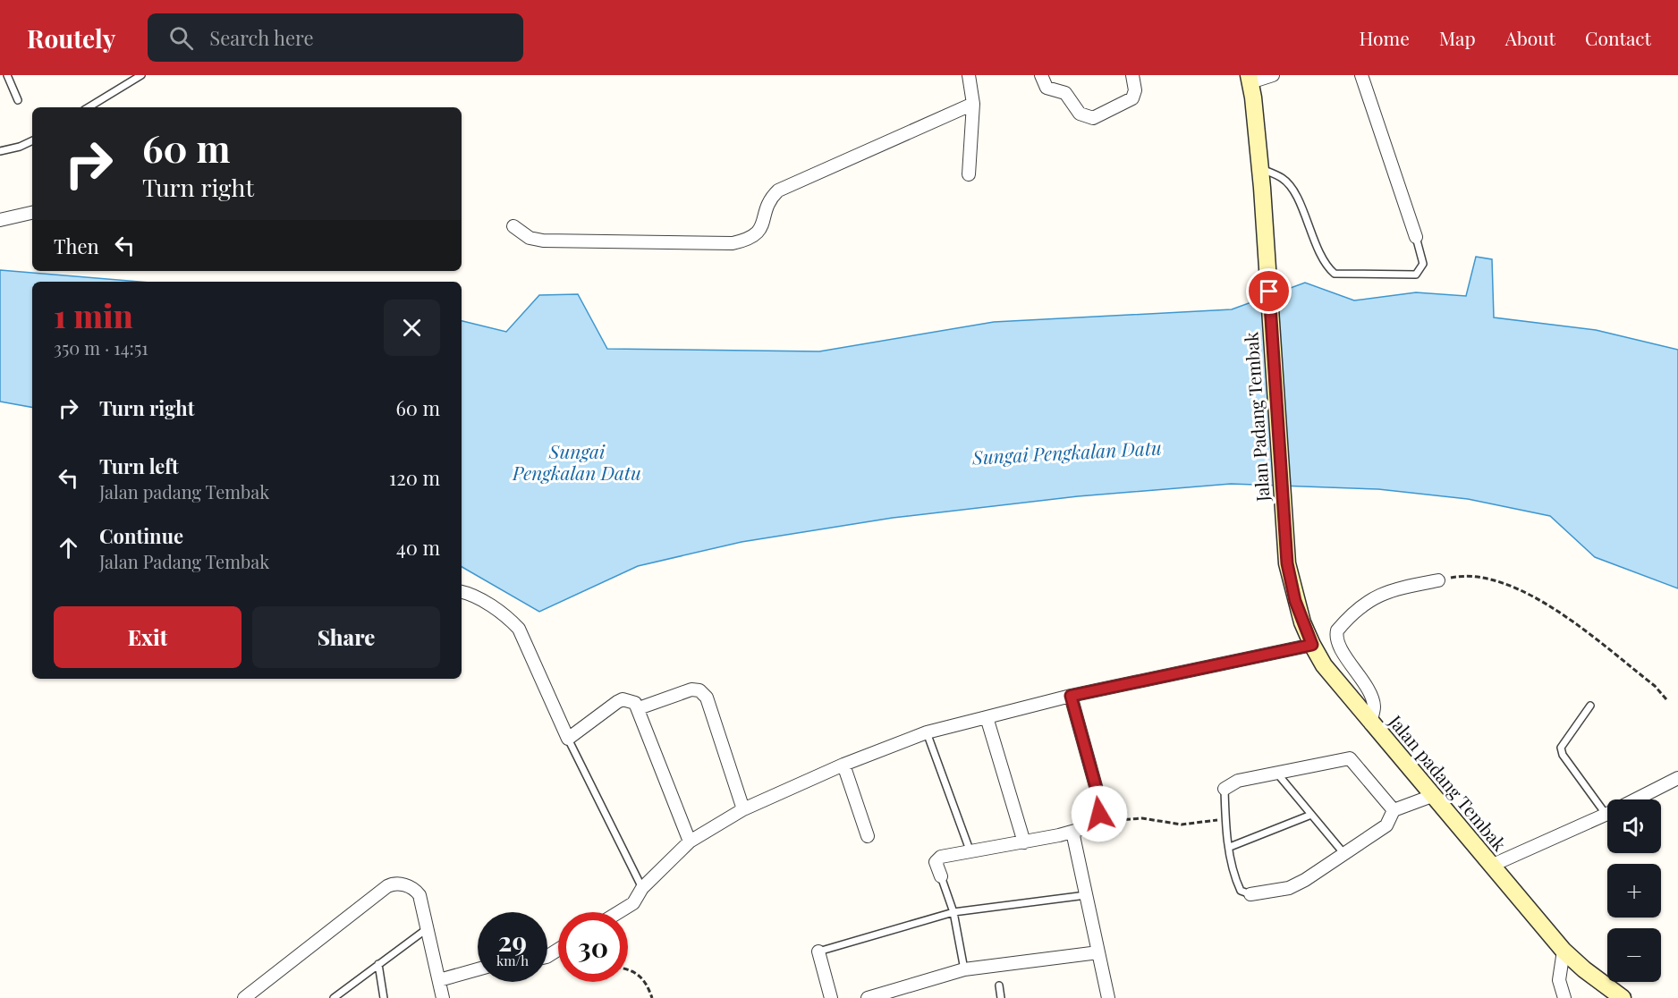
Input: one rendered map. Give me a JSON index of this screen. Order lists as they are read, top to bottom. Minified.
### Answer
{"streets":{"main road":["Jalan Padang Tembak","Jalan padang Tembak"]},"crossings":[["Jalan Padang Tembak","Jalan padang Tembak"]],"water":["Sungai Pengkalan Datu"],"page":{"header":"Routely","search":"Search here","nav":["Home","Map","About","Contact"],"turn":["60 m","Turn right"],"then":"Then","heading":["1 min","350 m · 14:51"],"list":[{"name":"Turn right","value":"60 m"},{"name":"Turn left","note":"Jalan padang Tembak","value":"120 m"},{"name":"Continue","note":"Jalan Padang Tembak","value":"40 m"}],"buttons":["Exit","Share"],"map_buttons":["+","−"],"speed":"29 km/h","limit":"30"}}
